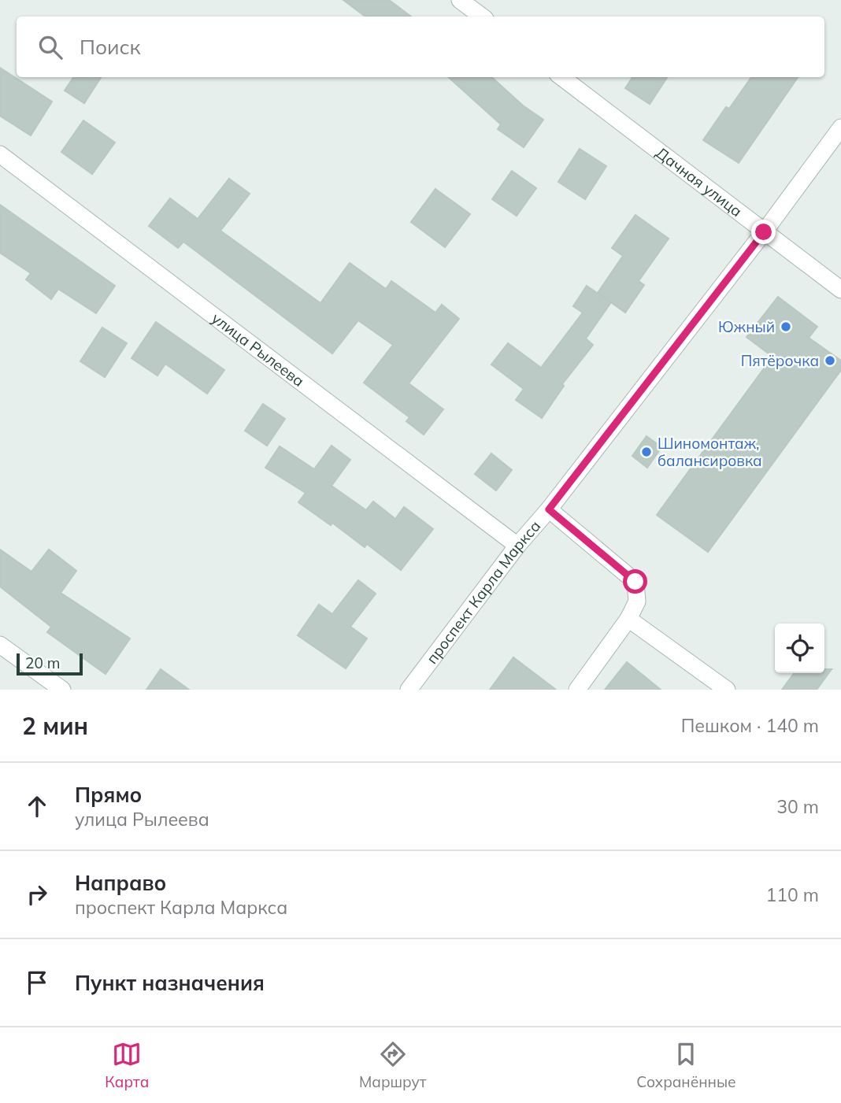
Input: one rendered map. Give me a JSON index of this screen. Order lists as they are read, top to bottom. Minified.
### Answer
{"streets":{"street":["Дачная улица","улица Рылеева","проспект Карла Маркса"]},"crossings":[["Дачная улица","проспект Карла Маркса"],["улица Рылеева","проспект Карла Маркса"]],"places":["Южный","Пятёрочка","Шиномонтаж, балансировка"],"scale_bar":"20 m","page":{"search":"Поиск","scale":"20 m","heading":["2 мин","Пешком · 140 m"],"list":[["Прямо","улица Рылеева","30 m"],["Направо","проспект Карла Маркса","110 m"],"Пункт назначения"],"nav":["Карта","Маршрут","Сохранённые"]}}
